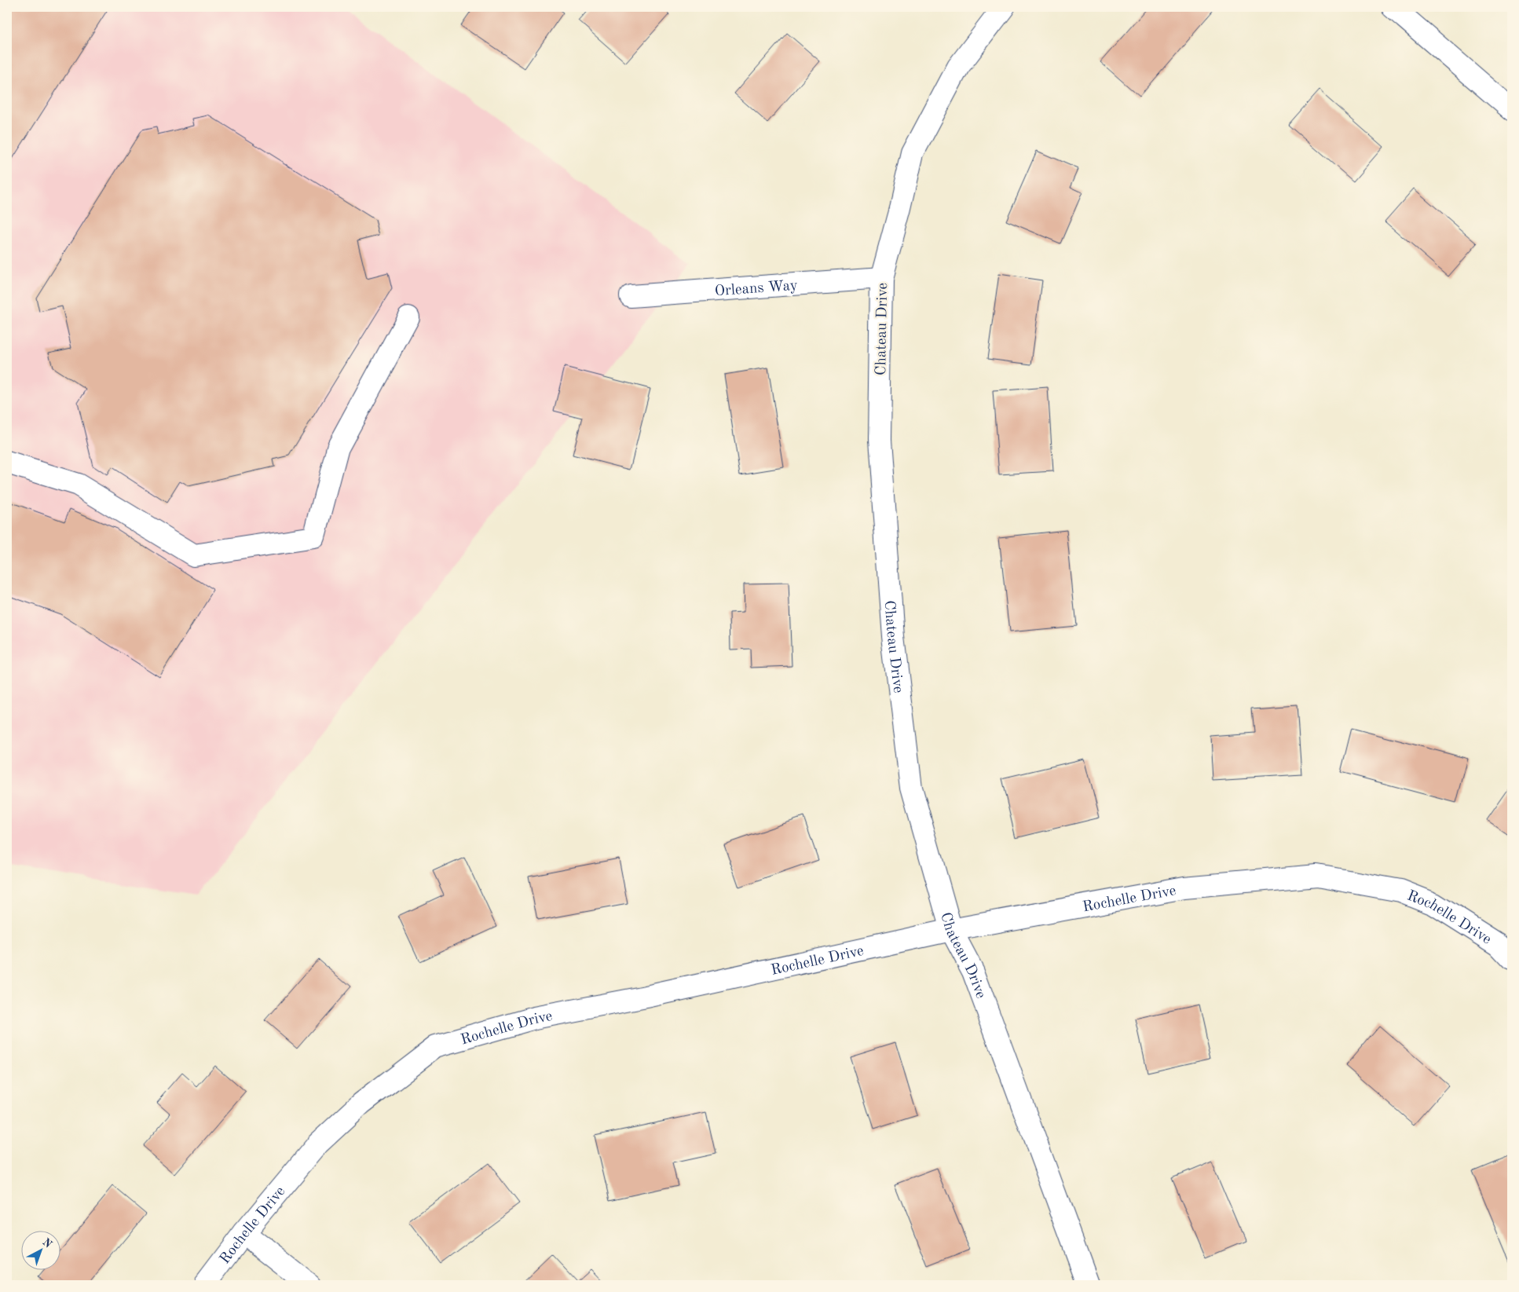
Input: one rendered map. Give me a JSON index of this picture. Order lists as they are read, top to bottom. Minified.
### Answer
{"streets":{"street":["Orleans Way","Chateau Drive","Rochelle Drive"]},"crossings":[["Orleans Way","Chateau Drive"],["Chateau Drive","Rochelle Drive"]],"north":"top right"}
